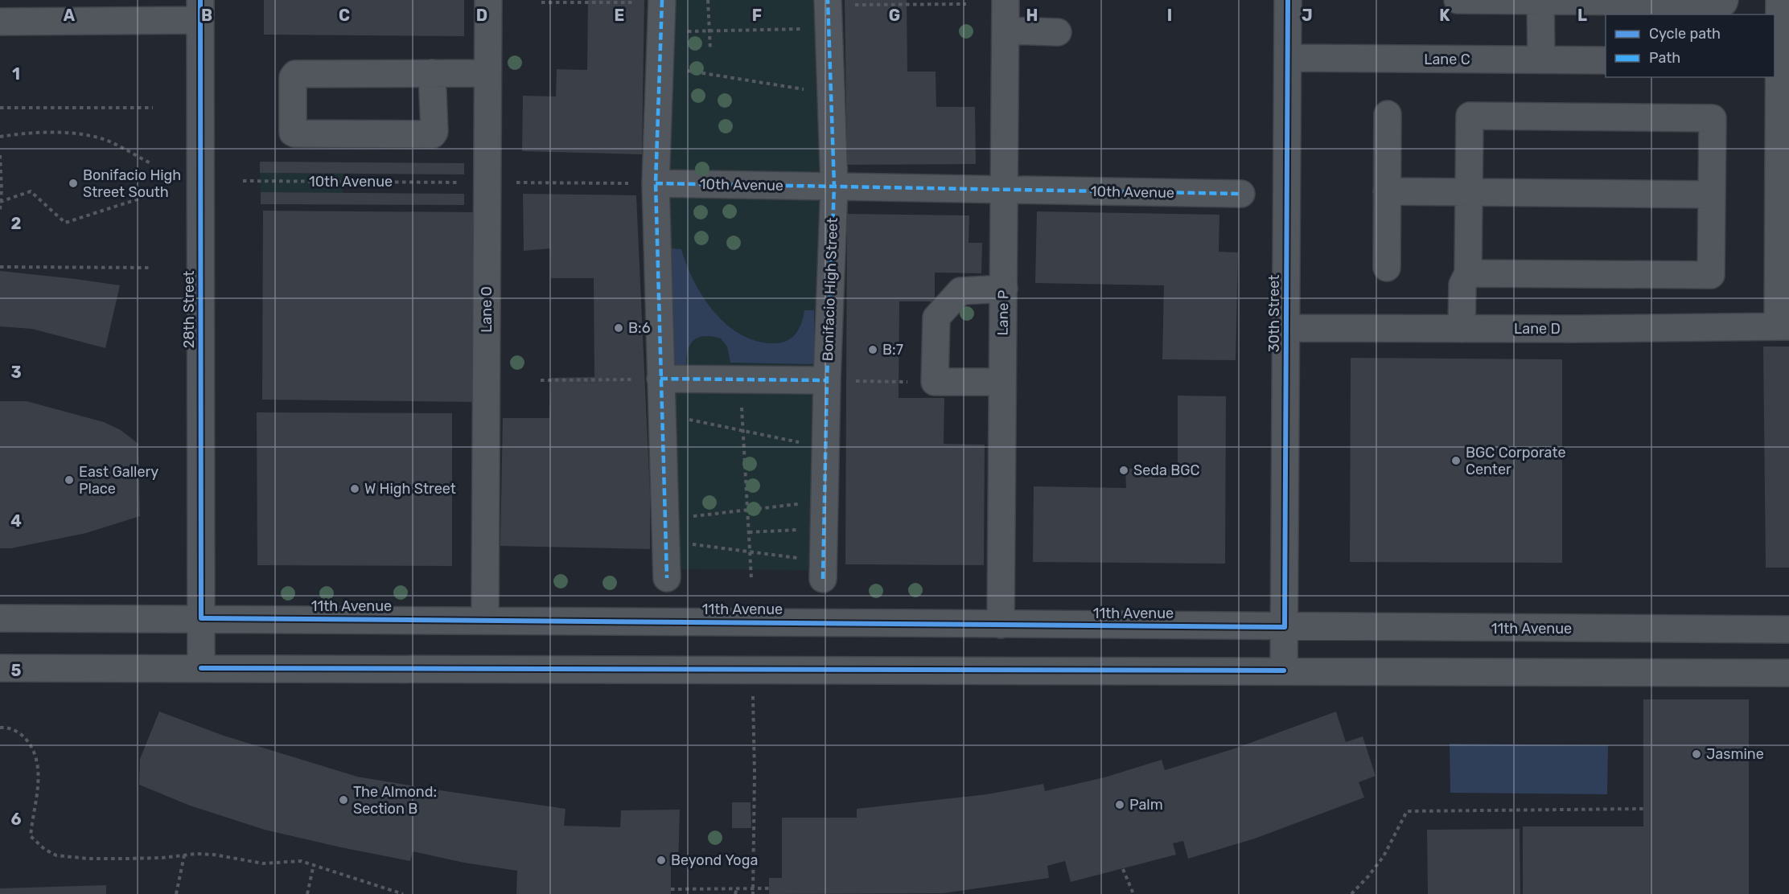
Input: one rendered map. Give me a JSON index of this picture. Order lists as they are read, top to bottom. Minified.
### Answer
{"streets":{"street":["Lane C","10th Avenue","Bonifacio High Street","28th Street","Lane O","Lane P","30th Street","Lane D","11th Avenue"]},"crossings":[["Lane C","30th Street"],["10th Avenue","Bonifacio High Street"],["10th Avenue","Lane O"],["10th Avenue","Lane P"],["28th Street","11th Avenue"],["Lane O","11th Avenue"],["Lane P","11th Avenue"],["30th Street","Lane D"],["30th Street","11th Avenue"]],"places":["Bonifacio High Street South","B:6","B:7","BGC Corporate Center","Seda BGC","East Gallery Place","W High Street","Jasmine","The Almond: Section B","Palm","Beyond Yoga"],"legend":["Cycle path","Path"],"grid":{"columns":["A","B","C","D","E","F","G","H","I","J","K","L"],"rows":["1","2","3","4","5","6"]}}
